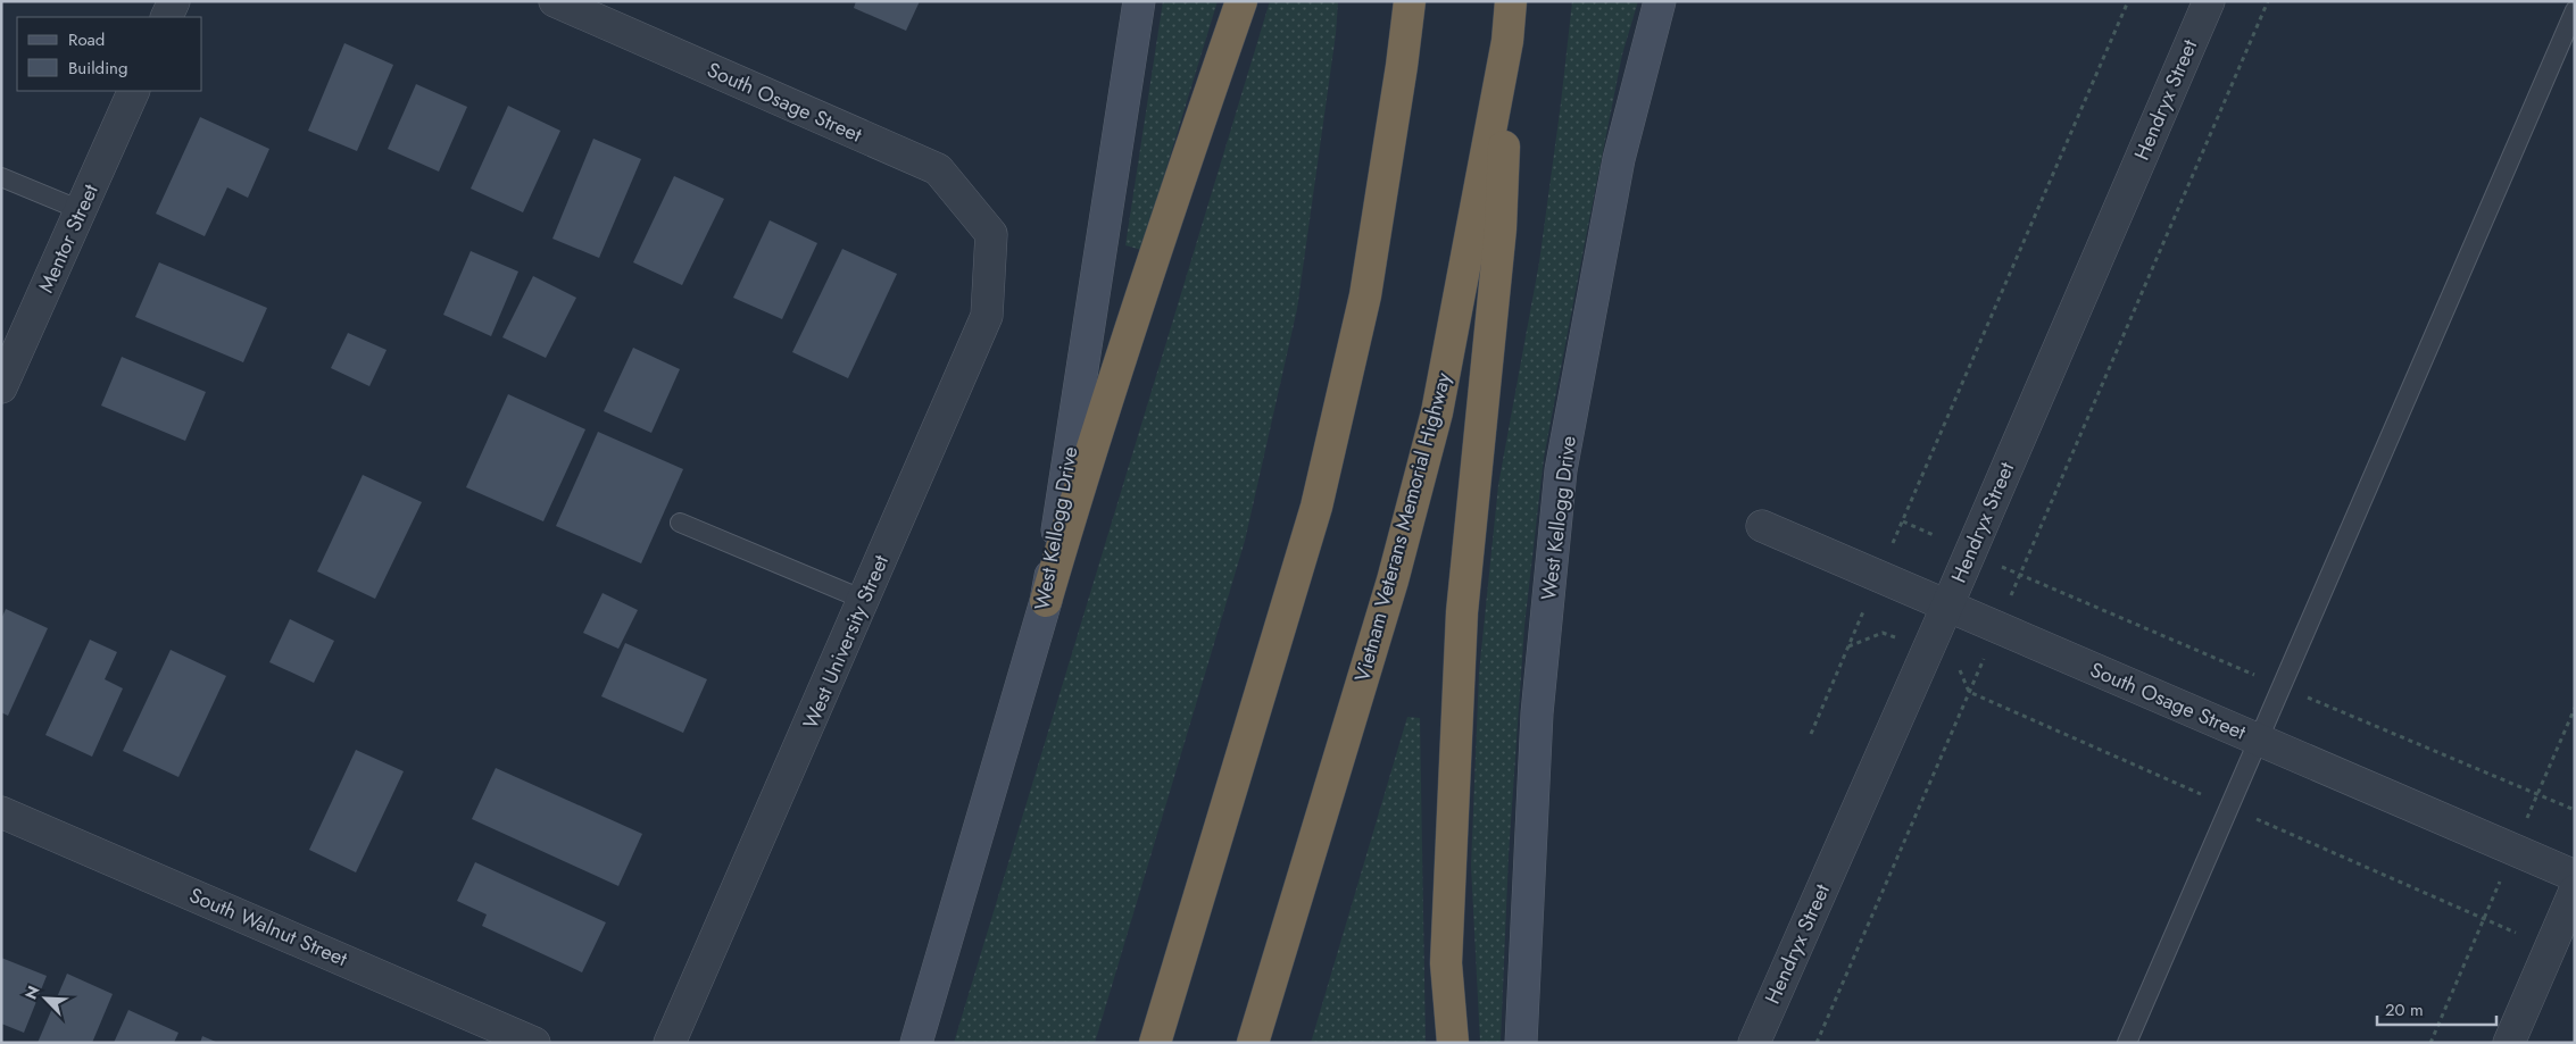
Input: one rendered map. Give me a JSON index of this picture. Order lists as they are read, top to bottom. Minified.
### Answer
{"streets":{"highway":["Vietnam Veterans Memorial Highway"],"main road":["West Kellogg Drive"],"street":["Hendryx Street","South Osage Street","Mentor Street","West University Street","South Walnut Street"]},"crossings":[["Hendryx Street","South Osage Street"],["South Osage Street","West University Street"]],"legend":["Road","Building"],"scale_bar":"20 m","north":"top left"}
